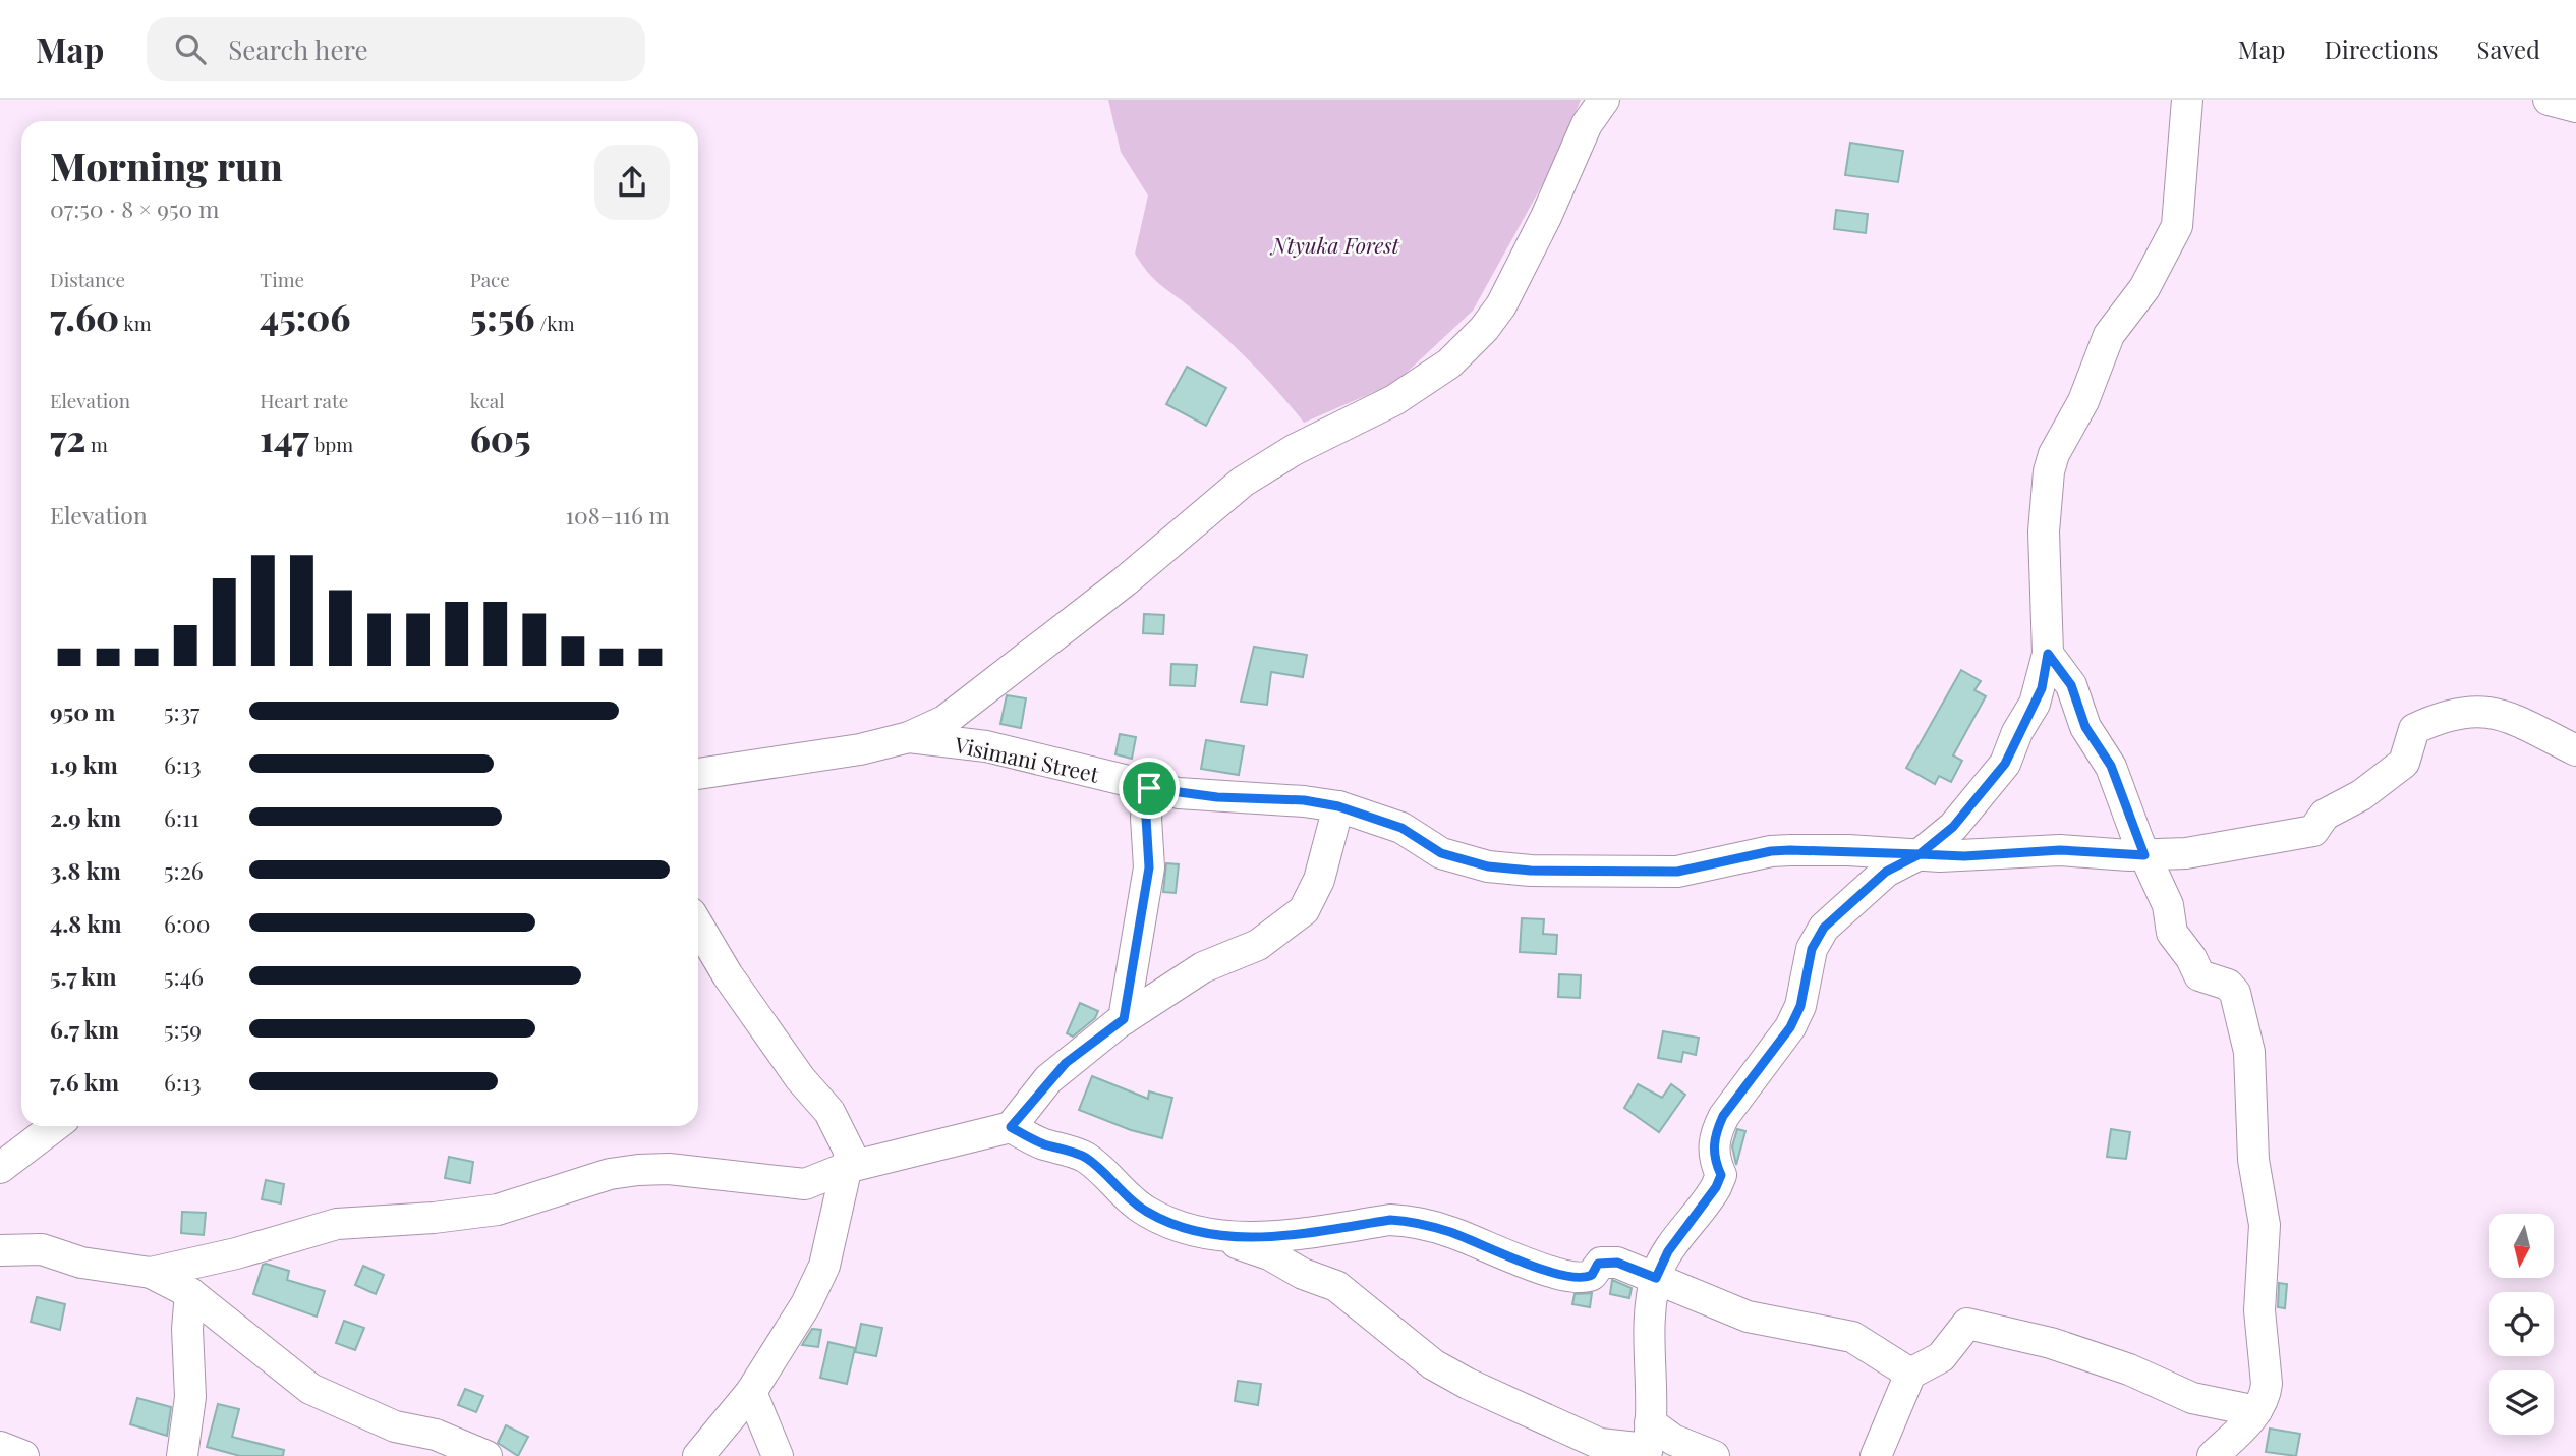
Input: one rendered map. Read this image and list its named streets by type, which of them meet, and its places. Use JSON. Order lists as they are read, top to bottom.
{
  "streets": {
    "street": ["Visimani Street"]
  },
  "parks": ["Ntyuka Forest"],
  "north": "bottom",
  "page": {
    "header": "Map",
    "search": "Search here",
    "nav": ["Map", "Directions", "Saved"],
    "heading": ["Morning run", "07:50 · 8 × 950 m"],
    "stats": [
      ["Distance", "7.60 km"],
      ["Time", "45:06"],
      ["Pace", "5:56 /km"],
      ["Elevation", "72 m"],
      ["Heart rate", "147 bpm"],
      ["kcal", "605"]
    ],
    "chart": ["Elevation", "108–116 m"],
    "list": [
      {
        "name": "950 m",
        "note": "5:37"
      },
      {
        "name": "1.9 km",
        "note": "6:13"
      },
      {
        "name": "2.9 km",
        "note": "6:11"
      },
      {
        "name": "3.8 km",
        "note": "5:26"
      },
      {
        "name": "4.8 km",
        "note": "6:00"
      },
      {
        "name": "5.7 km",
        "note": "5:46"
      },
      {
        "name": "6.7 km",
        "note": "5:59"
      },
      {
        "name": "7.6 km",
        "note": "6:13"
      }
    ]
  }
}
